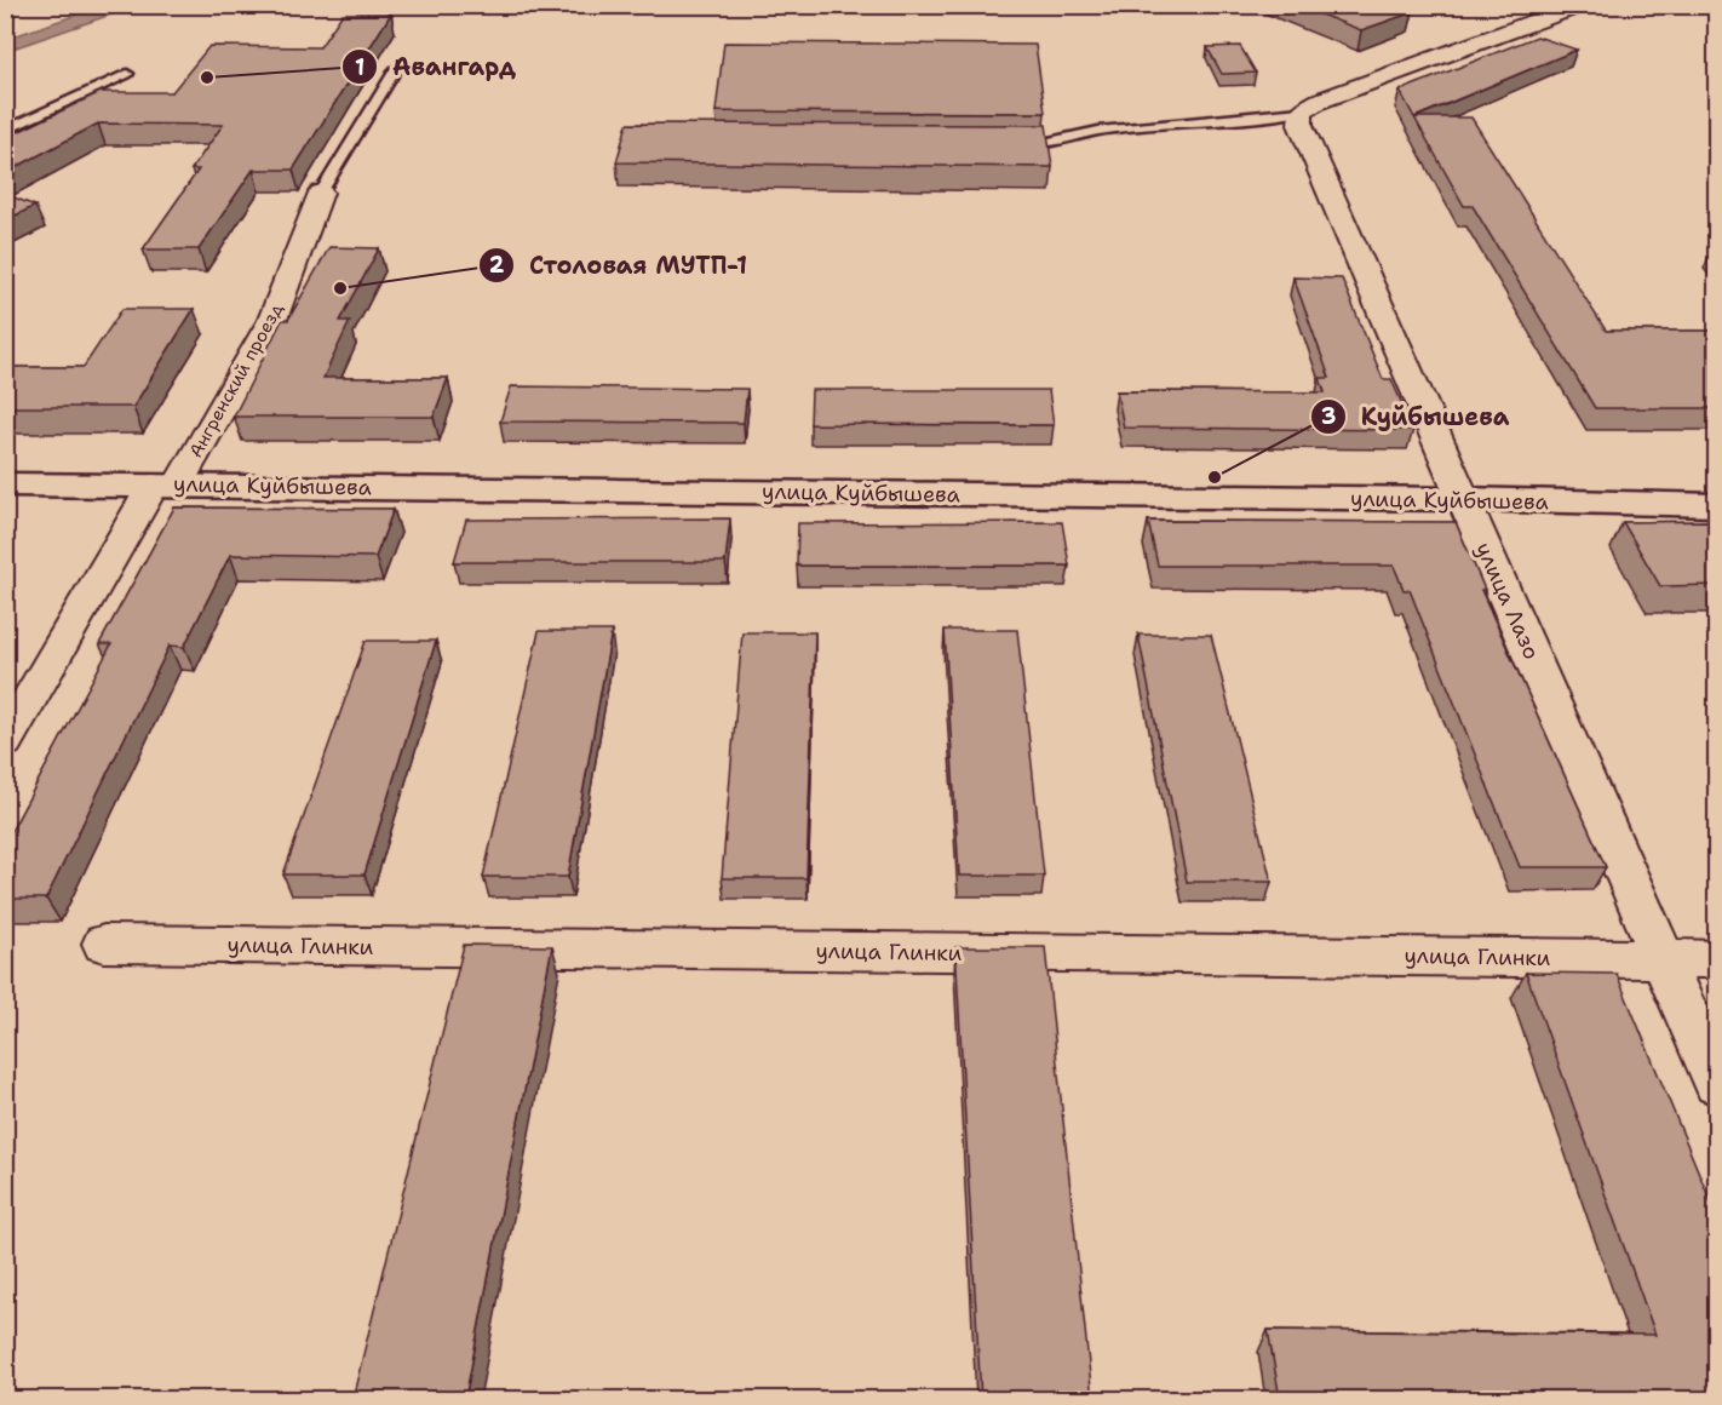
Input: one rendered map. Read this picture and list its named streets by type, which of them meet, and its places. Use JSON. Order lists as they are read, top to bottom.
{
  "streets": {
    "main road": ["улица Куйбышева"],
    "street": ["Ангренский проезд", "улица Лазо", "улица Глинки"]
  },
  "crossings": [
    ["Ангренский проезд", "улица Куйбышева"],
    ["улица Куйбышева", "улица Лазо"],
    ["улица Лазо", "улица Глинки"]
  ],
  "places": ["Авангард", "Столовая МУТП-1", "Куйбышева"]
}
